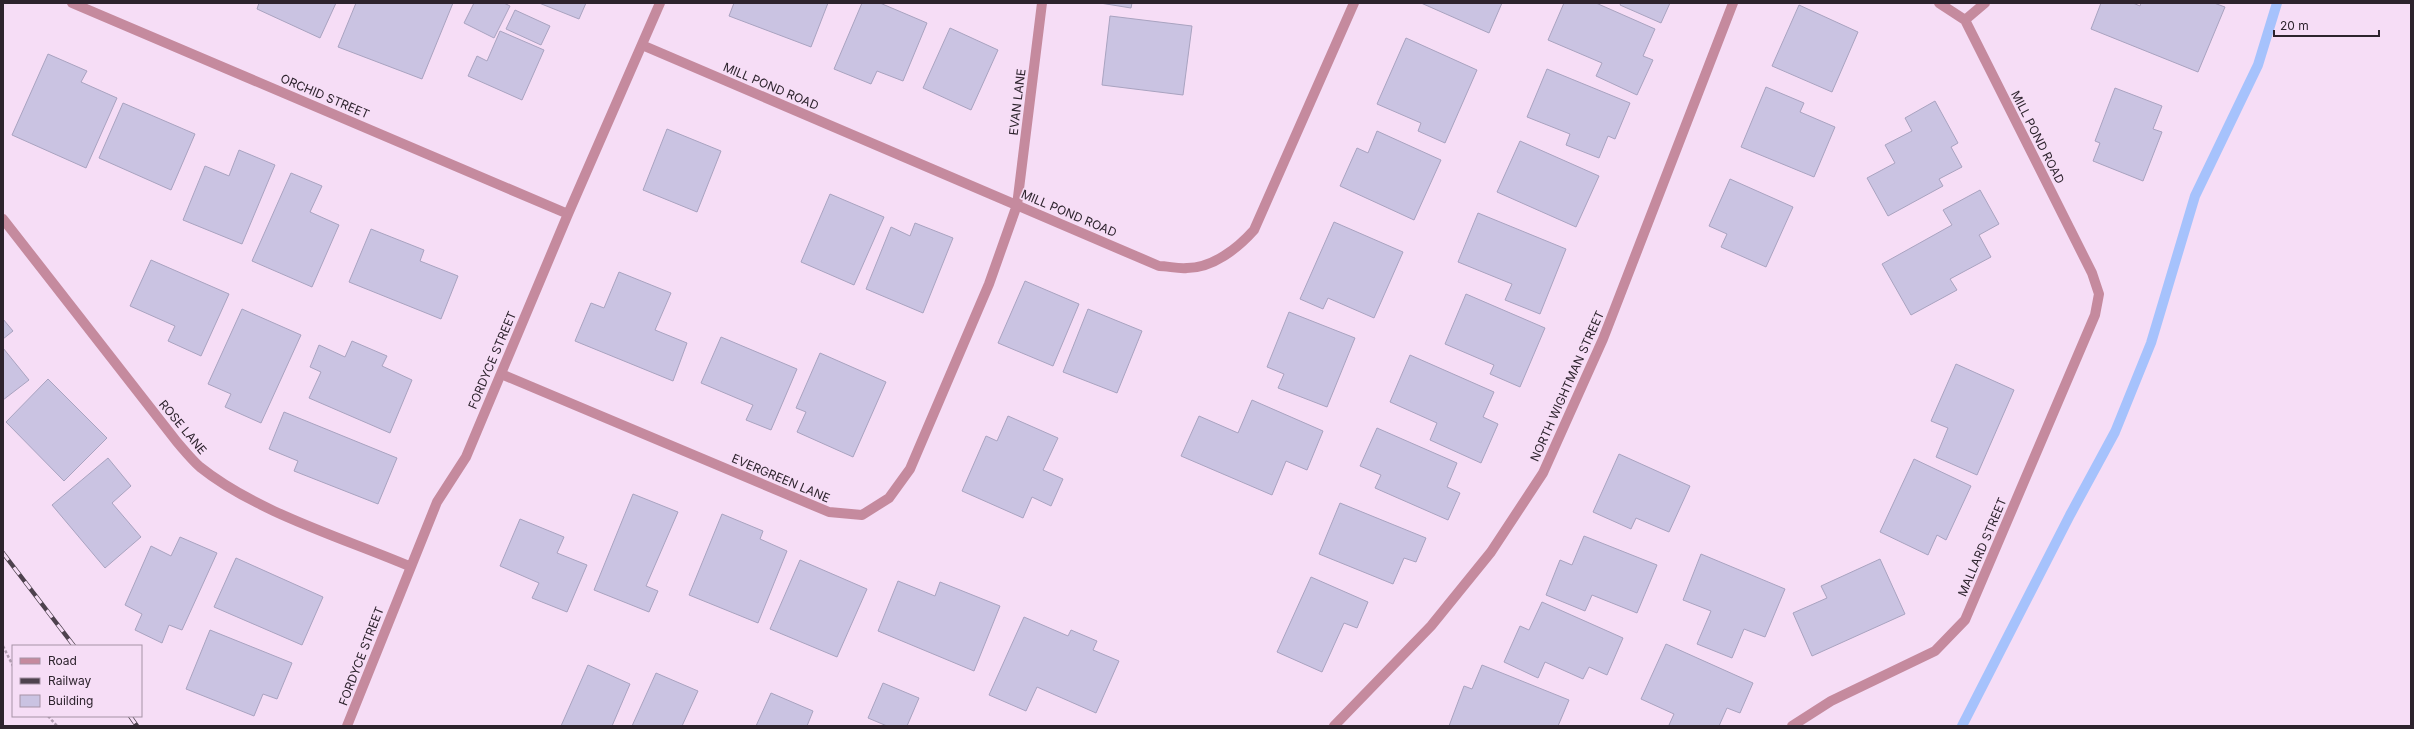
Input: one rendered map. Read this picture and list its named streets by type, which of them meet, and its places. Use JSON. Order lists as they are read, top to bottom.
{
  "streets": {
    "street": [
      "MILL POND ROAD",
      "ORCHID STREET",
      "EVAN LANE",
      "FORDYCE STREET",
      "NORTH WIGHTMAN STREET",
      "ROSE LANE",
      "EVERGREEN LANE",
      "MALLARD STREET"
    ]
  },
  "crossings": [
    ["MILL POND ROAD", "EVAN LANE"],
    ["MILL POND ROAD", "FORDYCE STREET"],
    ["MILL POND ROAD", "EVERGREEN LANE"],
    ["MILL POND ROAD", "MALLARD STREET"],
    ["ORCHID STREET", "FORDYCE STREET"],
    ["EVAN LANE", "EVERGREEN LANE"],
    ["FORDYCE STREET", "ROSE LANE"],
    ["FORDYCE STREET", "EVERGREEN LANE"]
  ],
  "legend": ["Road", "Railway", "Building"],
  "scale_bar": "20 m"
}
